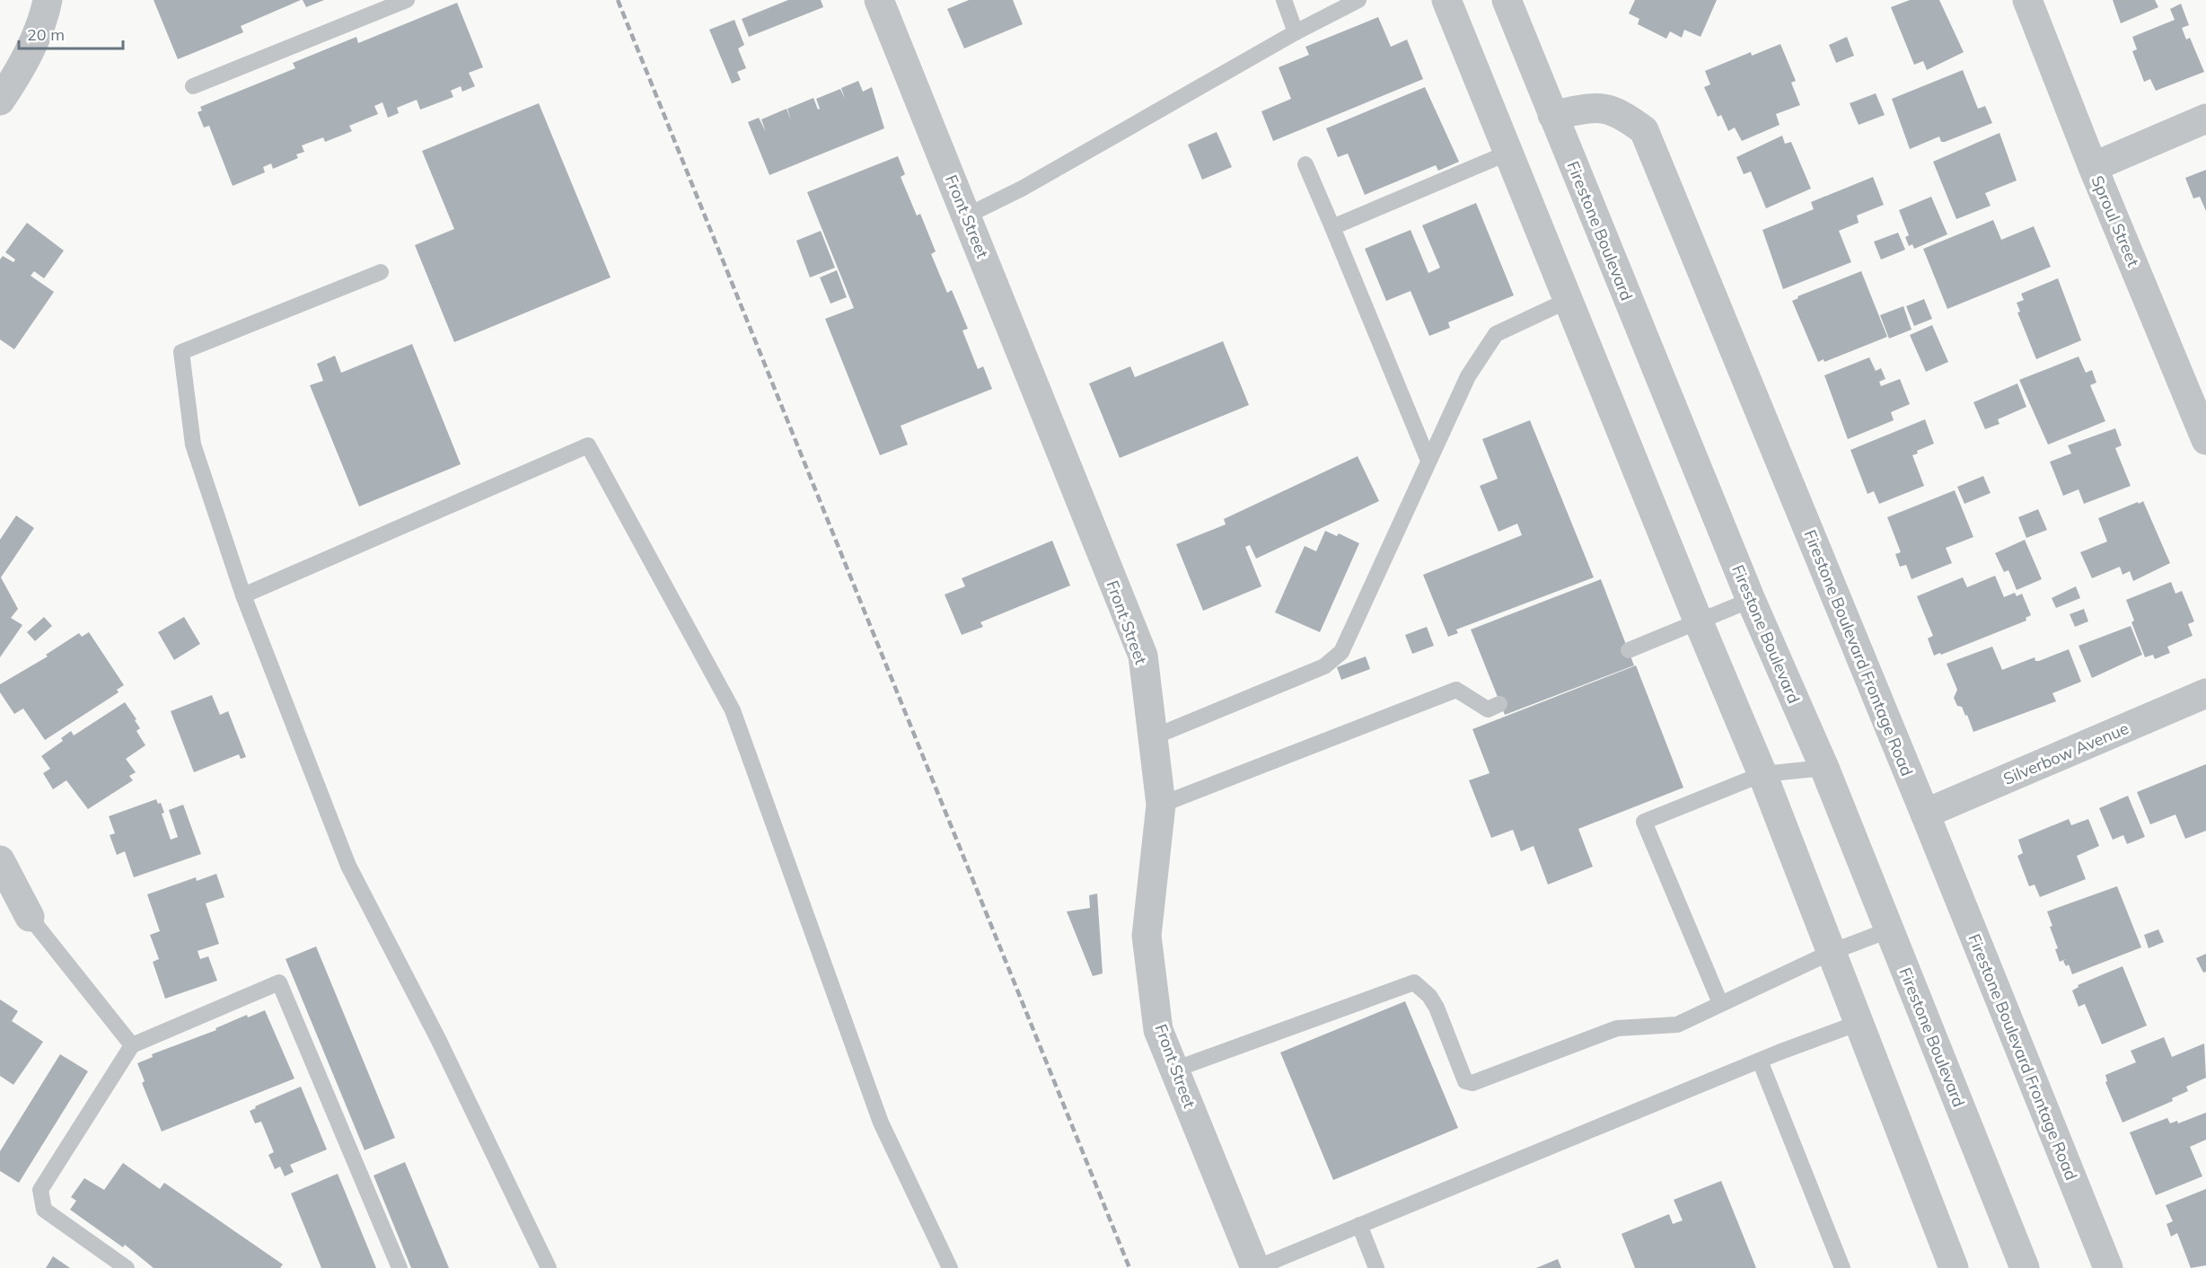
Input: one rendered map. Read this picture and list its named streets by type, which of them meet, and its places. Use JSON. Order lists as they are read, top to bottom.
{
  "streets": {
    "street": [
      "Front Street",
      "Sproul Street",
      "Firestone Boulevard",
      "Firestone Boulevard Frontage Road",
      "Silverbow Avenue"
    ]
  },
  "crossings": [
    ["Firestone Boulevard", "Firestone Boulevard Frontage Road"],
    ["Firestone Boulevard Frontage Road", "Silverbow Avenue"]
  ],
  "scale_bar": "20 m"
}
